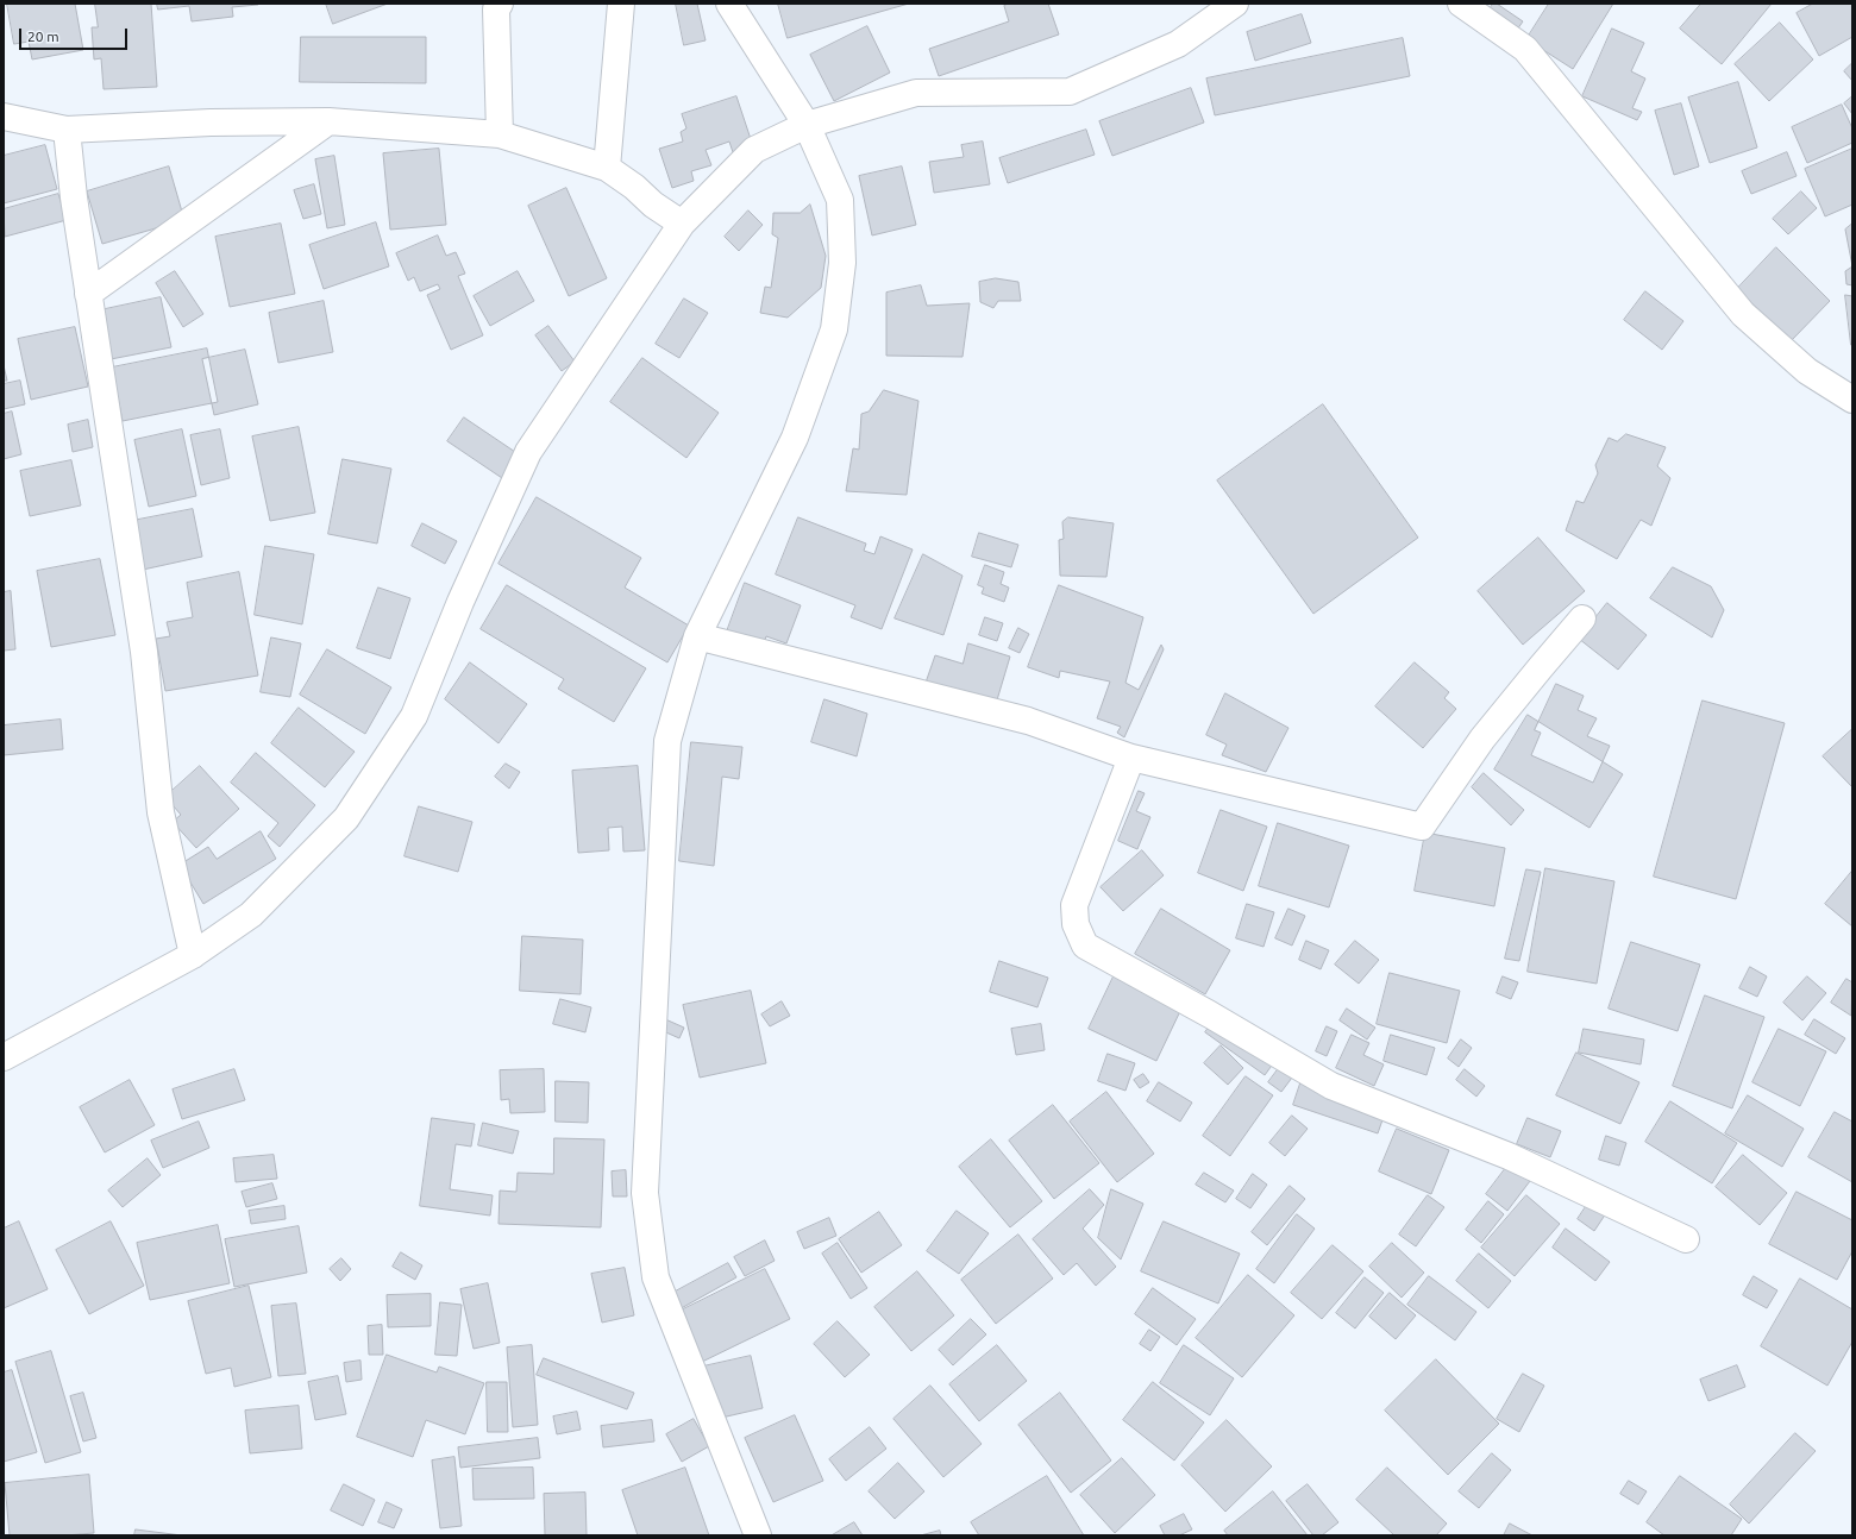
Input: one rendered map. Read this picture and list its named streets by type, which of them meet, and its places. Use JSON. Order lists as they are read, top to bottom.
{
  "scale_bar": "20 m"
}
